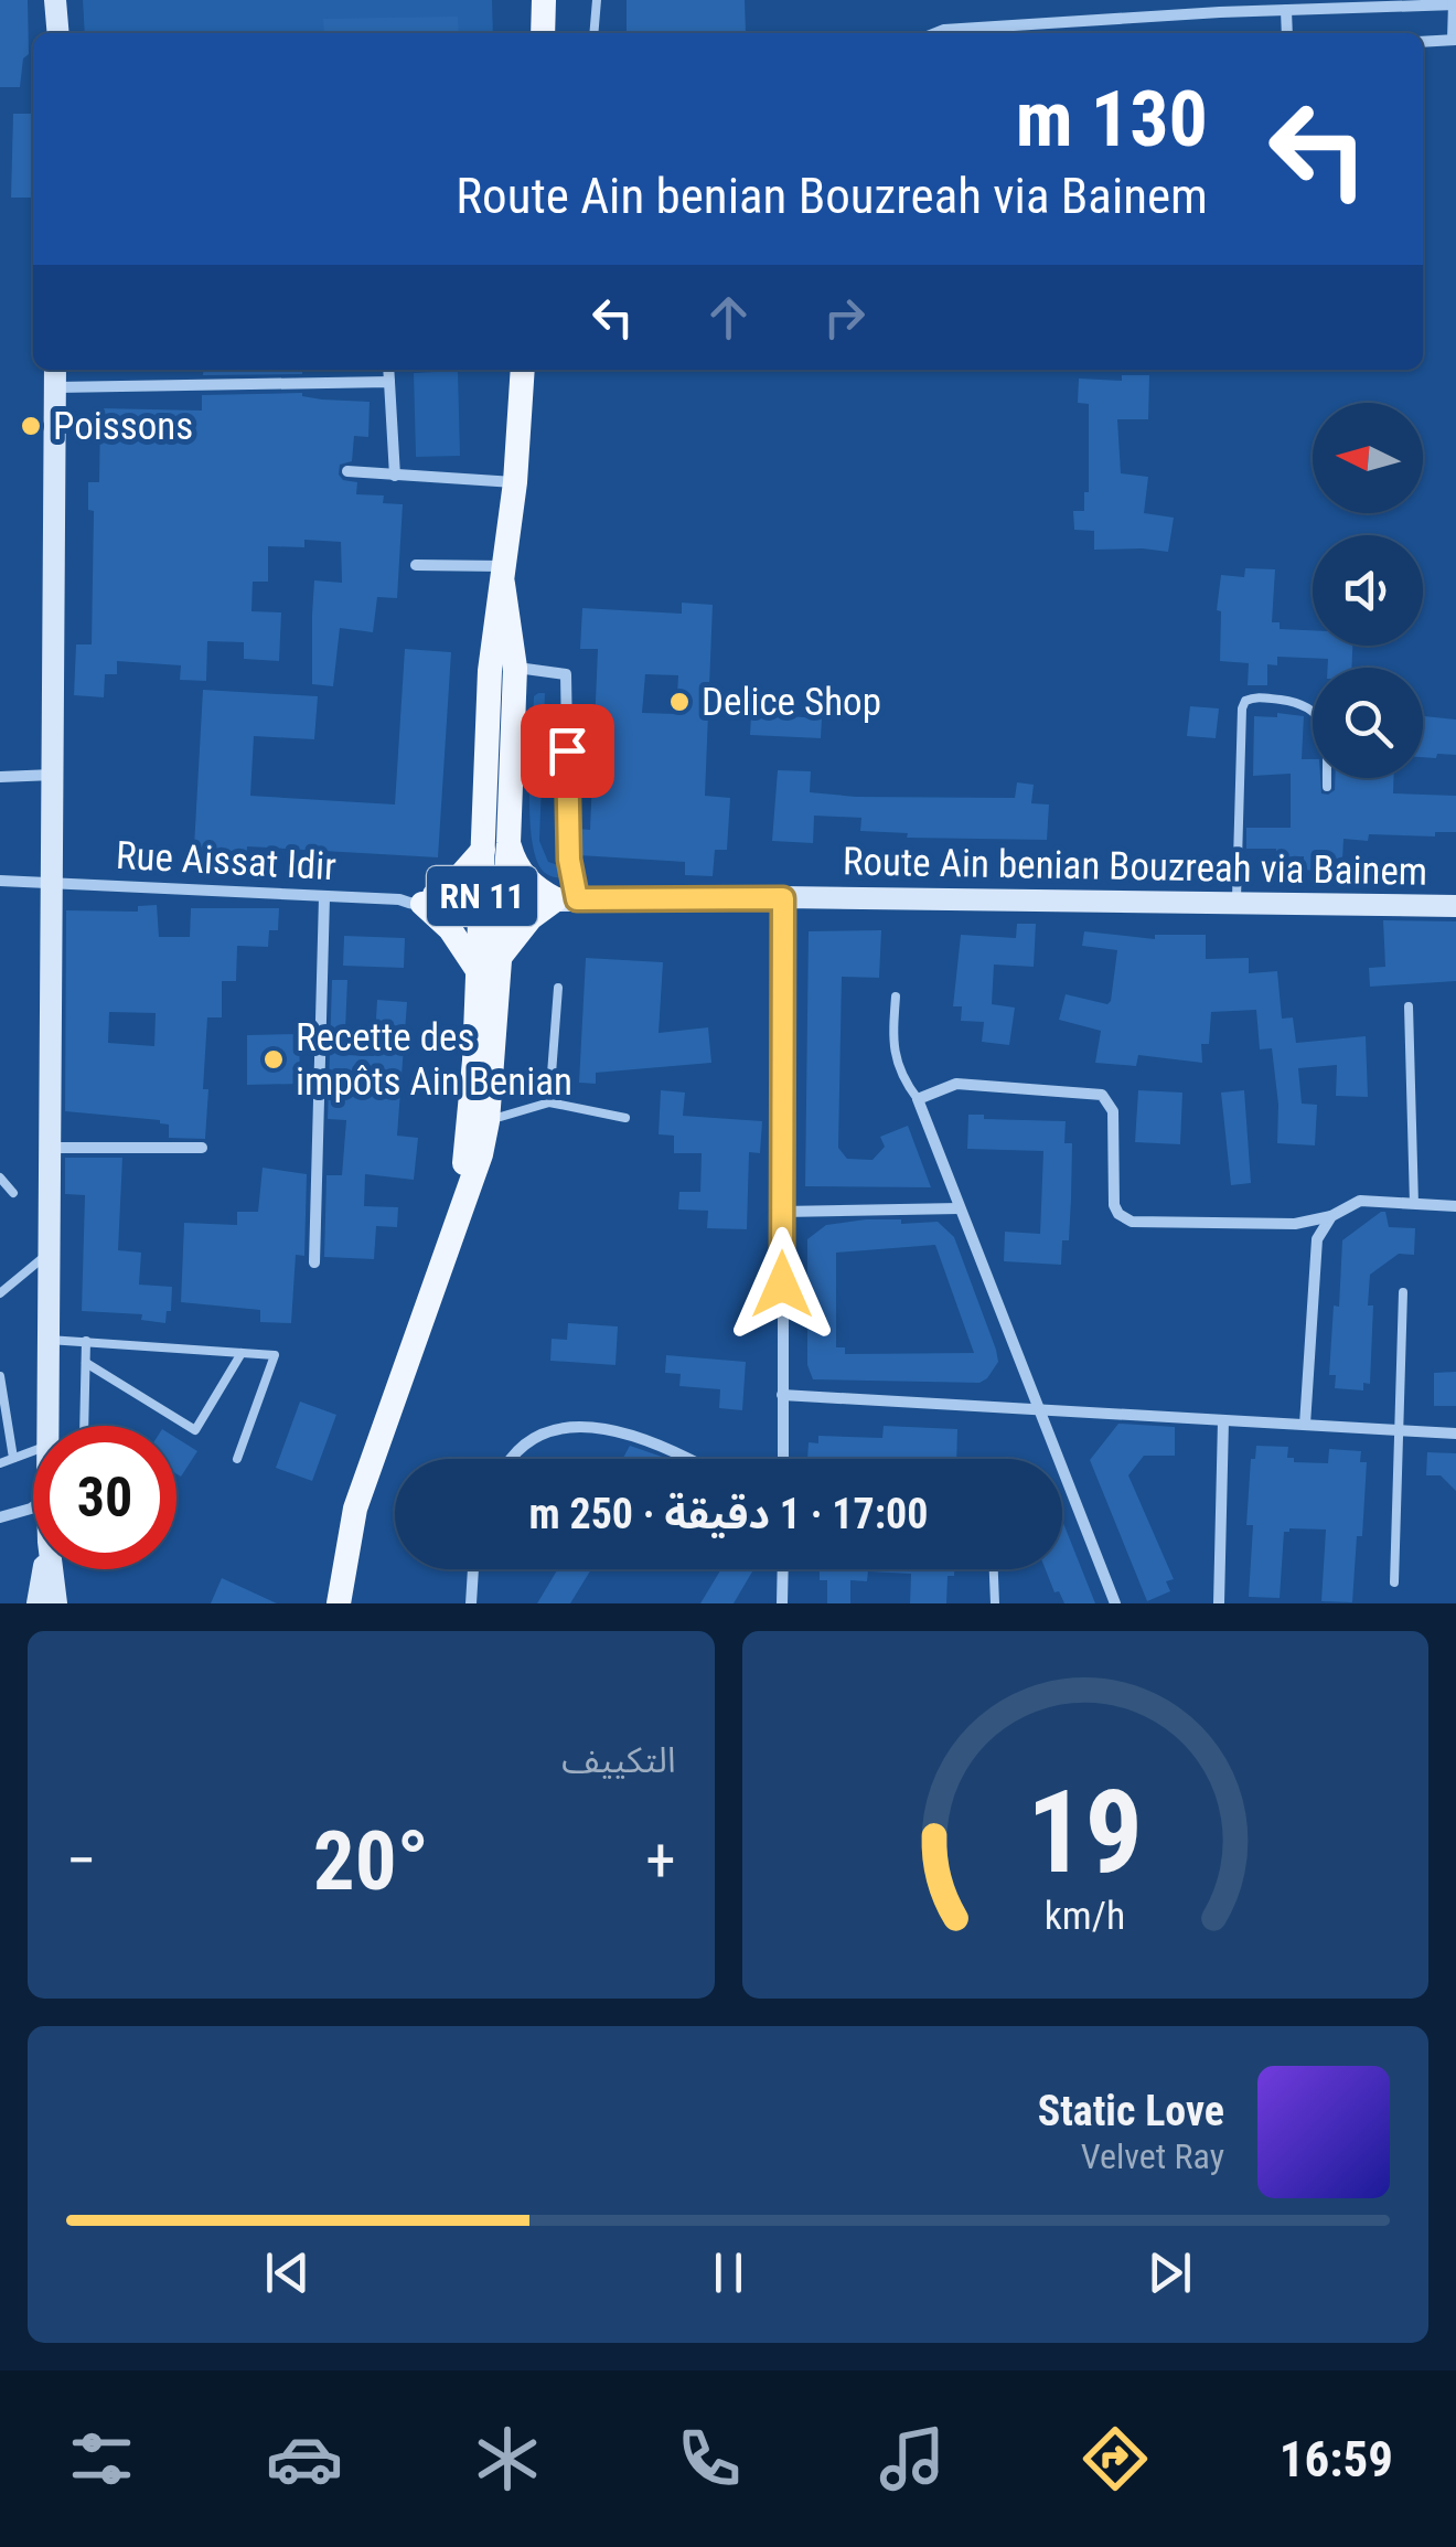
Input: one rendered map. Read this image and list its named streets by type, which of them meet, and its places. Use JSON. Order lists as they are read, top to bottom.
{
  "streets": {
    "main road": ["RN 11"],
    "street": ["Rue Aissat Idir", "Route Ain benian Bouzreah via Bainem"]
  },
  "crossings": [
    ["Rue Aissat Idir", "Route Ain benian Bouzreah via Bainem"],
    ["Rue Aissat Idir", "RN 11"],
    ["Route Ain benian Bouzreah via Bainem", "RN 11"]
  ],
  "places": ["Poissons", "Delice Shop", "Recette des impôts Ain Benian"],
  "north": "left",
  "page": {
    "turn": ["130 m", "Route Ain benian Bouzreah via Bainem"],
    "limit": "30",
    "trip": "17:00 · 1 دقيقة · 250 m",
    "tile": "التكييف",
    "heat": ["−", "20°", "+"],
    "song": ["Static Love", "Velvet Ray"],
    "tabs": "16:59",
    "gauge": ["19", "km/h"]
  }
}
